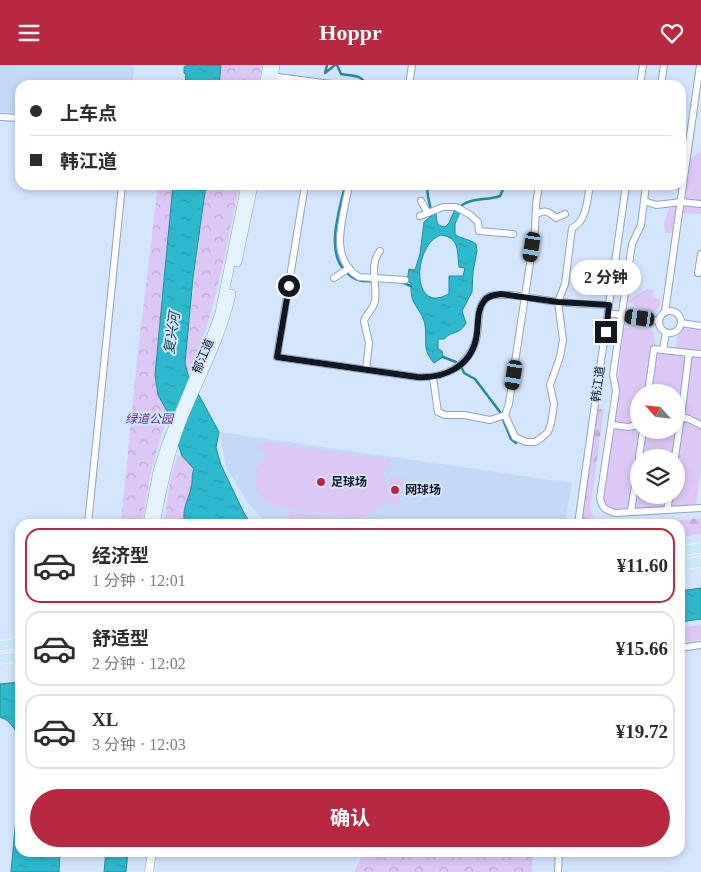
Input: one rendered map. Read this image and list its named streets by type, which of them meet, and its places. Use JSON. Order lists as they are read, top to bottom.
{
  "streets": {
    "main road": ["郁江道"],
    "street": ["韩江道"]
  },
  "water": ["复兴河"],
  "parks": ["绿道公园"],
  "places": ["足球场", "网球场"],
  "north": "top left",
  "page": {
    "header": "Hoppr",
    "banner": ["上车点", "韩江道"],
    "bubble": "2 分钟",
    "list": [
      {
        "name": "经济型",
        "note": "1 分钟 · 12:01",
        "value": "¥11.60"
      },
      {
        "name": "舒适型",
        "note": "2 分钟 · 12:02",
        "value": "¥15.66"
      },
      {
        "name": "XL",
        "note": "3 分钟 · 12:03",
        "value": "¥19.72"
      }
    ],
    "buttons": "确认"
  }
}
